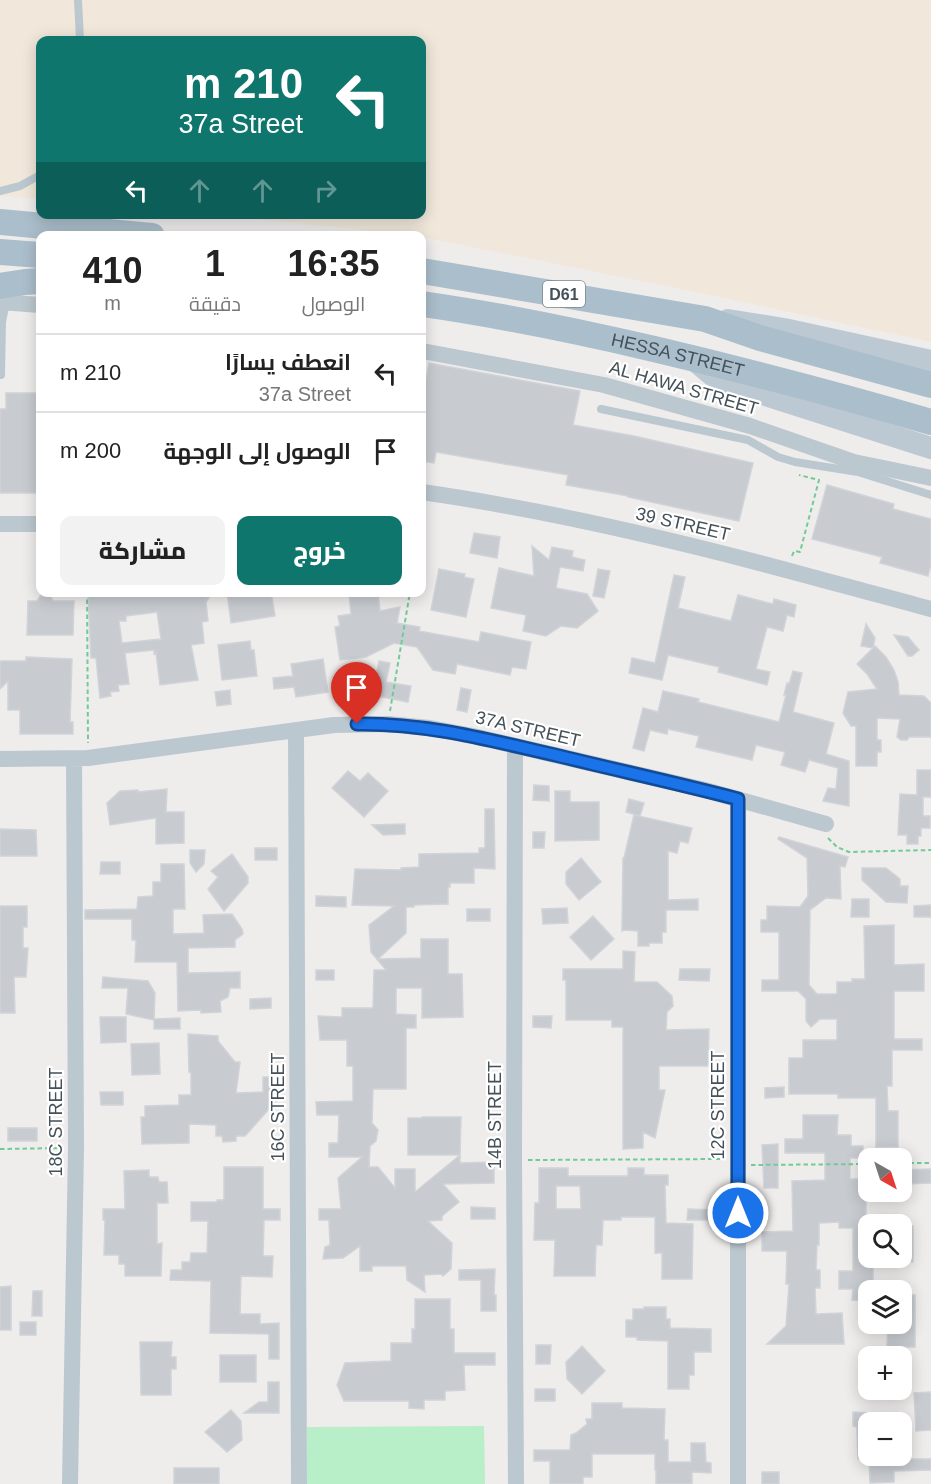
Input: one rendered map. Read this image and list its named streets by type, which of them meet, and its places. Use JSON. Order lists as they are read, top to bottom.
{
  "streets": {
    "main road": ["D61", "HESSA STREET"],
    "street": [
      "AL HAWA STREET",
      "39 STREET",
      "37A STREET",
      "12C STREET",
      "16C STREET",
      "14B STREET",
      "18C STREET"
    ]
  },
  "crossings": [
    ["37A STREET", "12C STREET"],
    ["37A STREET", "16C STREET"],
    ["37A STREET", "14B STREET"],
    ["37A STREET", "18C STREET"]
  ],
  "north": "bottom right",
  "page": {
    "turn": ["210 m", "37a Street"],
    "eta": [
      "16:35",
      "الوصول",
      "1",
      "دقيقة",
      "410",
      "m"
    ],
    "list": [
      {
        "name": "انعطف يسارًا",
        "note": "37a Street",
        "value": "210 m"
      },
      {
        "name": "الوصول إلى الوجهة",
        "value": "200 m"
      }
    ],
    "buttons": ["خروج", "مشاركة"],
    "map_buttons": ["+", "−"]
  }
}
